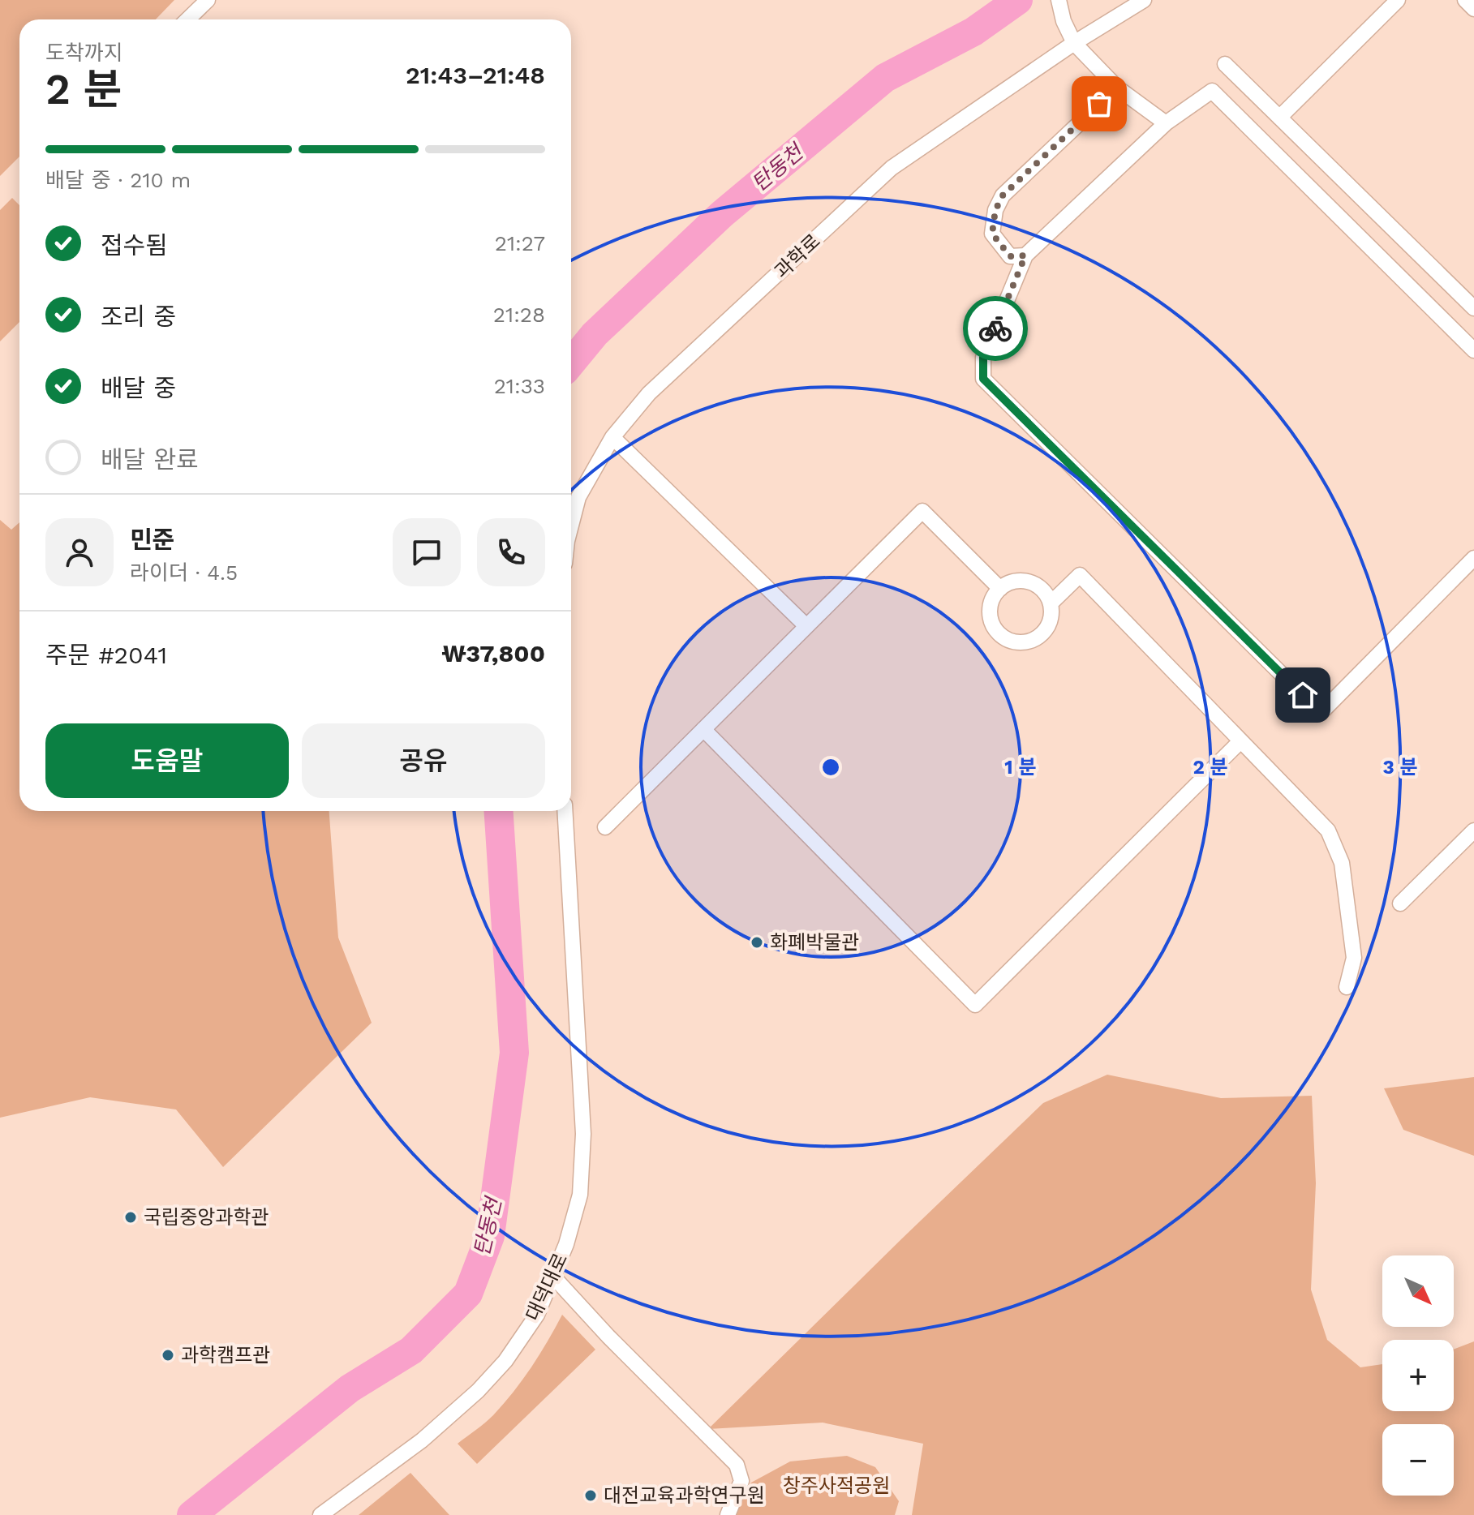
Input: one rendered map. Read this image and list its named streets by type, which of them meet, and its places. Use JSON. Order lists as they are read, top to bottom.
{
  "streets": {
    "lane": ["과학로", "대덕대로"]
  },
  "water": ["탄동천"],
  "parks": ["창주사적공원"],
  "places": [
    "화폐박물관",
    "국립중앙과학관",
    "과학캠프관",
    "대전교육과학연구원"
  ],
  "north": "bottom right",
  "page": {
    "heading": ["2 분", "도착까지", "21:43–21:48"],
    "panel": [
      "민준",
      "라이더 · 4.5",
      "주문 #2041",
      "₩37,800"
    ],
    "bar": "배달 중 · 210 m",
    "list": [
      ["접수됨", "21:27"],
      ["조리 중", "21:28"],
      ["배달 중", "21:33"],
      "배달 완료"
    ],
    "buttons": ["도움말", "공유"],
    "map_buttons": ["+", "−"]
  },
  "rings": ["1 분", "2 분", "3 분"]
}
